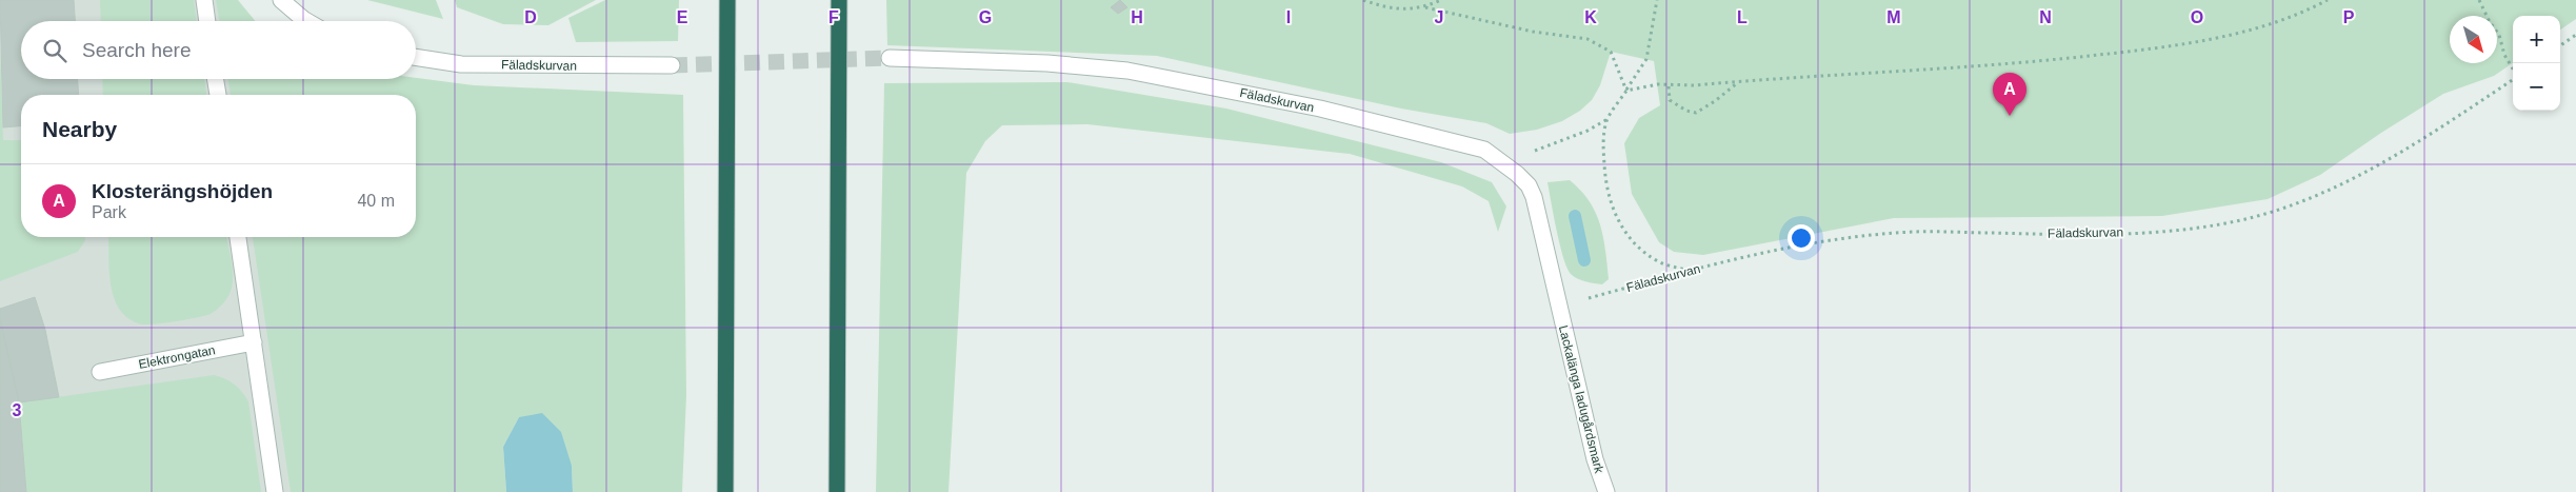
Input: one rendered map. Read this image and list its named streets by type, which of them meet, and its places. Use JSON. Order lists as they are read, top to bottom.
{
  "streets": {
    "street": ["Fäladskurvan", "Elektrongatan", "Lackalänga ladugårdsmark"]
  },
  "crossings": [
    ["Fäladskurvan", "Lackalänga ladugårdsmark"]
  ],
  "north": "bottom right",
  "page": {
    "map_buttons": ["+", "−"],
    "search": "Search here",
    "pins": "A",
    "heading": "Nearby",
    "list": [
      {
        "mark": "A",
        "name": "Klosterängshöjden",
        "note": "Park",
        "value": "40 m"
      }
    ]
  },
  "grid": {
    "columns": [
      "D",
      "E",
      "F",
      "G",
      "H",
      "I",
      "J",
      "K",
      "L",
      "M",
      "N",
      "O",
      "P"
    ],
    "rows": ["3"]
  }
}
